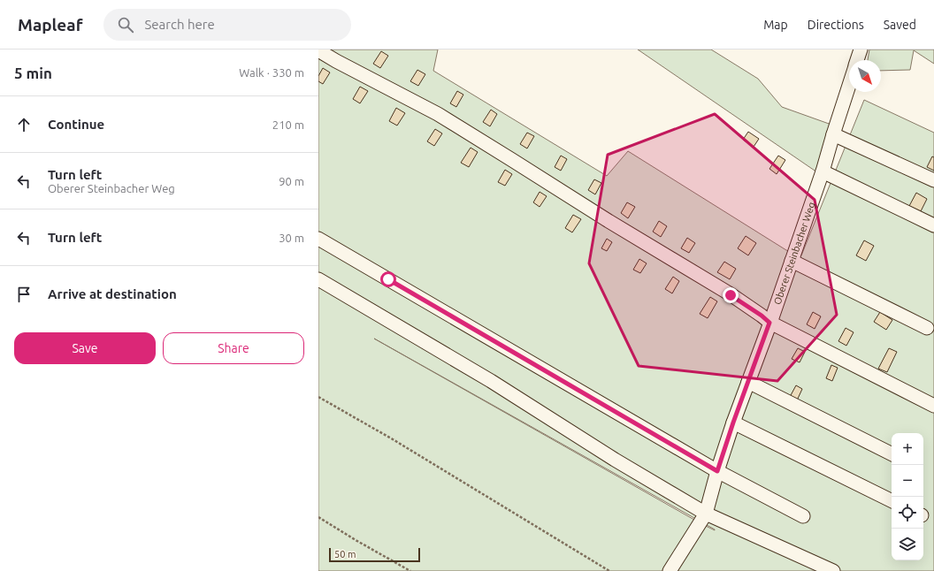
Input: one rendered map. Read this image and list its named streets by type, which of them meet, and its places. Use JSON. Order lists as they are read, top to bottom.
{
  "streets": {
    "street": ["Oberer Steinbacher Weg"]
  },
  "scale_bar": "50 m",
  "north": "bottom right",
  "page": {
    "header": "Mapleaf",
    "search": "Search here",
    "nav": ["Map", "Directions", "Saved"],
    "heading": ["5 min", "Walk · 330 m"],
    "list": [
      ["Continue", "210 m"],
      ["Turn left", "Oberer Steinbacher Weg", "90 m"],
      ["Turn left", "30 m"],
      "Arrive at destination"
    ],
    "buttons": ["Save", "Share"],
    "map_buttons": ["+", "−"],
    "scale": "50 m"
  }
}
